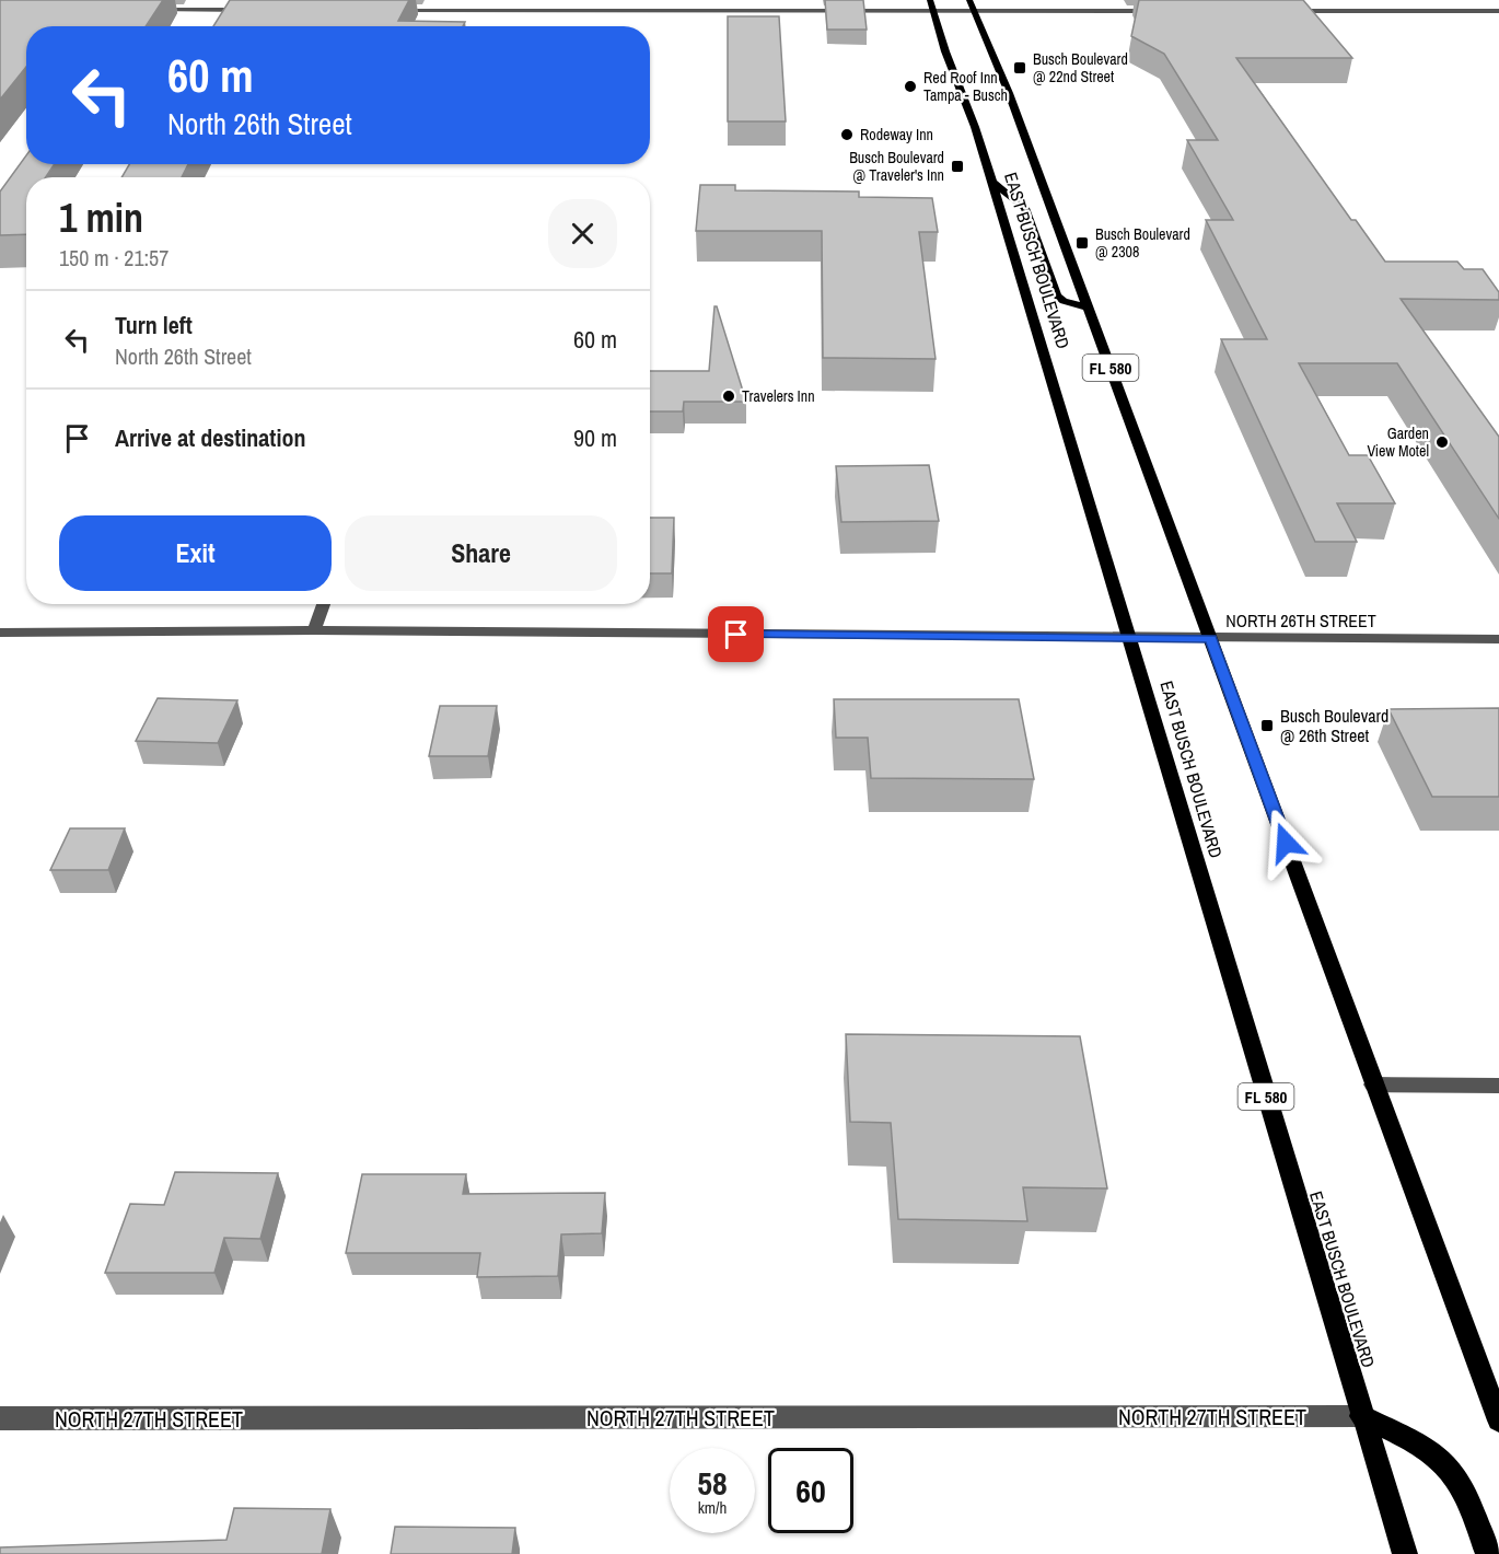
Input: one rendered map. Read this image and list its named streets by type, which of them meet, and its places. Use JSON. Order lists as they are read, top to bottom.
{
  "streets": {
    "main road": ["EAST BUSCH BOULEVARD", "FL 580"],
    "street": ["NORTH 26TH STREET", "NORTH 27TH STREET"]
  },
  "crossings": [
    ["EAST BUSCH BOULEVARD", "NORTH 26TH STREET"],
    ["EAST BUSCH BOULEVARD", "NORTH 27TH STREET"]
  ],
  "places": {
    "transit": [
      "Busch Boulevard @ 22nd Street",
      "Busch Boulevard @ Traveler's Inn",
      "Busch Boulevard @ 2308",
      "Busch Boulevard @ 26th Street"
    ],
    "other": [
      "Red Roof Inn Tampa - Busch",
      "Rodeway Inn",
      "Travelers Inn",
      "Garden View Motel"
    ]
  },
  "page": {
    "turn": ["60 m", "North 26th Street"],
    "heading": ["1 min", "150 m · 21:57"],
    "list": [
      {
        "name": "Turn left",
        "note": "North 26th Street",
        "value": "60 m"
      },
      {
        "name": "Arrive at destination",
        "value": "90 m"
      }
    ],
    "buttons": ["Exit", "Share"],
    "speed": "58 km/h",
    "limit": "60"
  }
}
